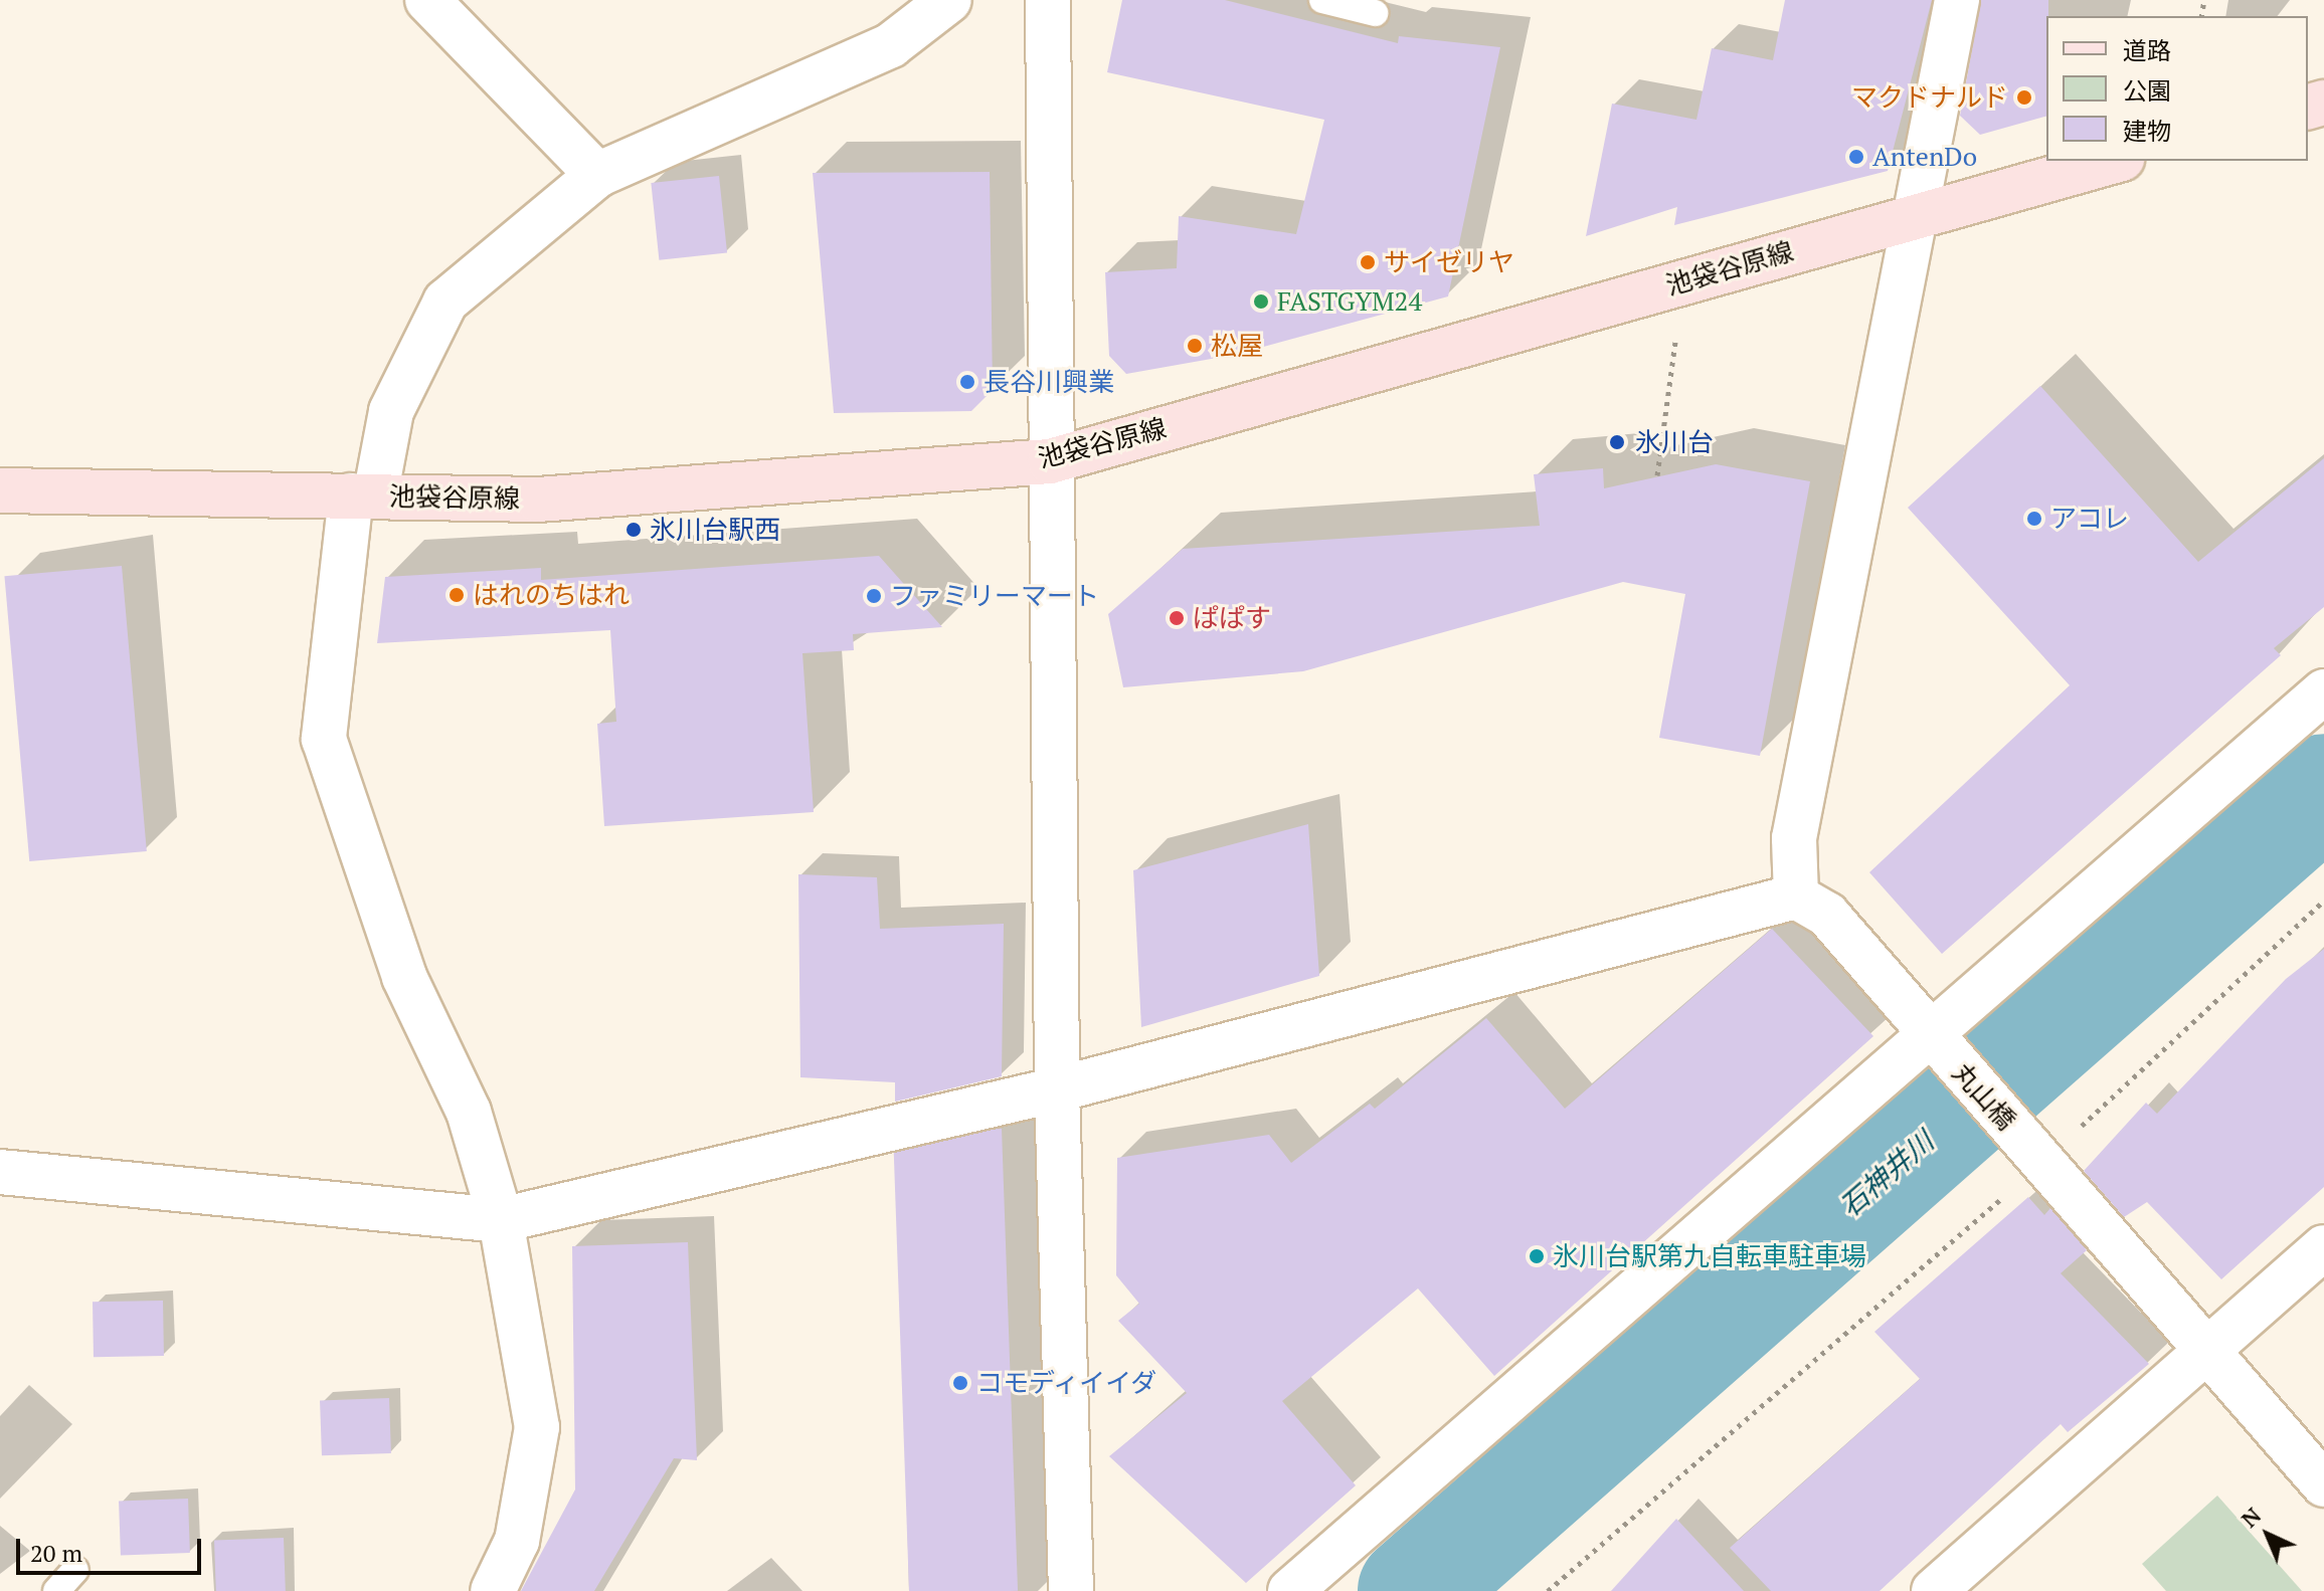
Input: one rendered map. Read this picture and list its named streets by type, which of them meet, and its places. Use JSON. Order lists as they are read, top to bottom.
{
  "streets": {
    "main road": ["池袋谷原線"],
    "street": ["丸山橋"]
  },
  "water": ["石神井川"],
  "places": [
    "マクドナルド",
    "AntenDo",
    "サイゼリヤ",
    "FASTGYM24",
    "松屋",
    "長谷川興業",
    "氷川台",
    "アコレ",
    "氷川台駅西",
    "はれのちはれ",
    "ファミリーマート",
    "ぱぱす",
    "氷川台駅第九自転車駐車場",
    "コモディイイダ"
  ],
  "legend": ["道路", "公園", "建物"],
  "scale_bar": "20 m",
  "north": "top left"
}
